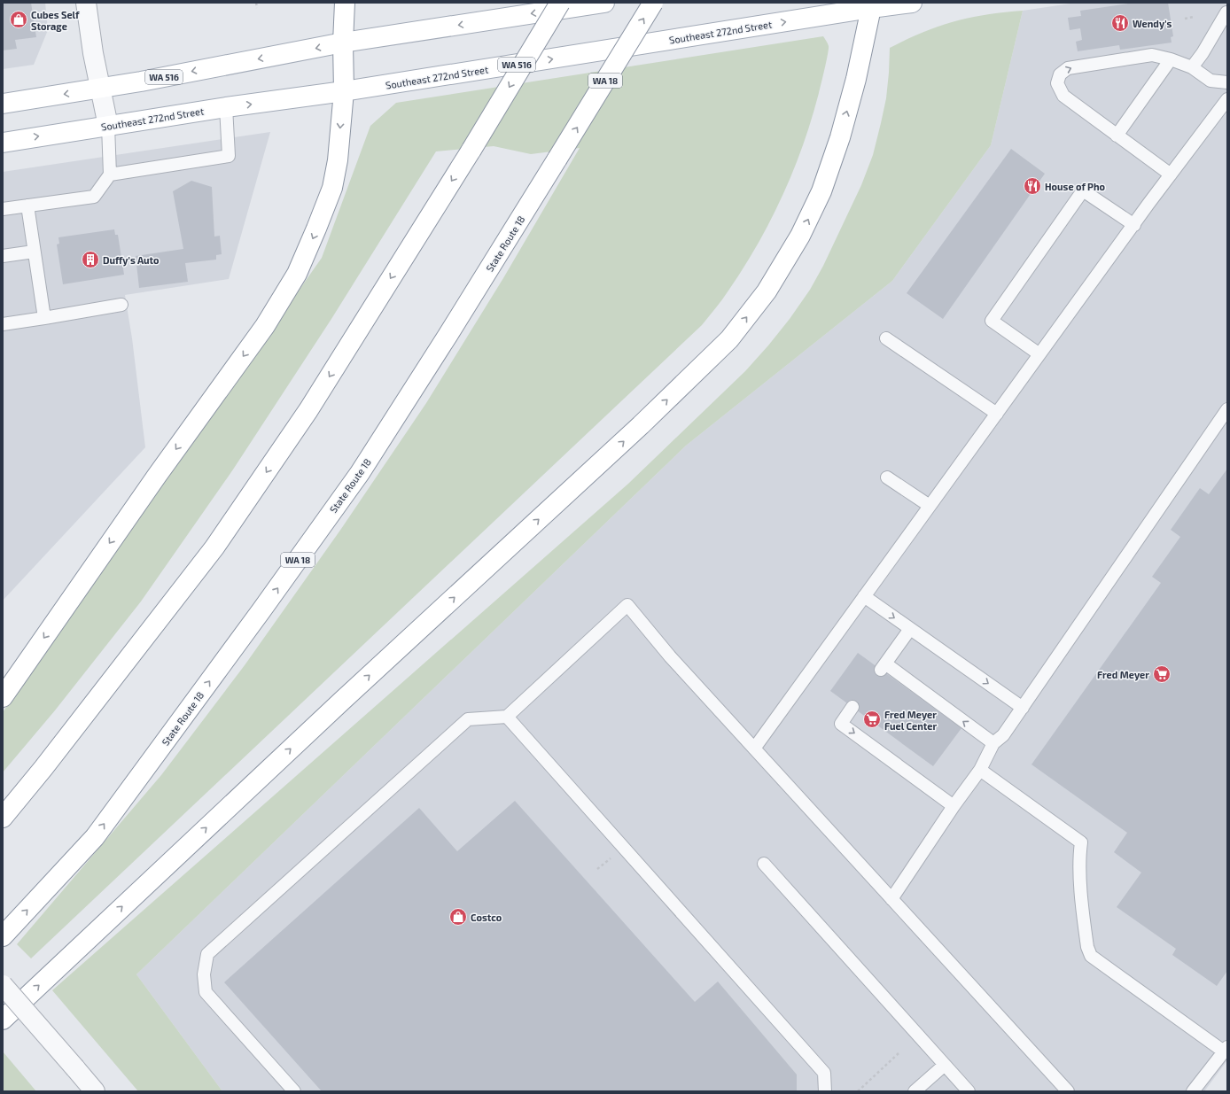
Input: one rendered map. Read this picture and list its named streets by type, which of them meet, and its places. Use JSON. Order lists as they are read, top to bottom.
{
  "streets": {
    "main road": [
      "Southeast 272nd Street",
      "WA 516",
      "WA 18",
      "State Route 18"
    ]
  },
  "places": {
    "shop": ["Cubes Self Storage", "Costco"],
    "restaurant": ["Wendy's", "House of Pho"],
    "building": ["Duffy's Auto"],
    "supermarket": ["Fred Meyer", "Fred Meyer Fuel Center"]
  }
}
